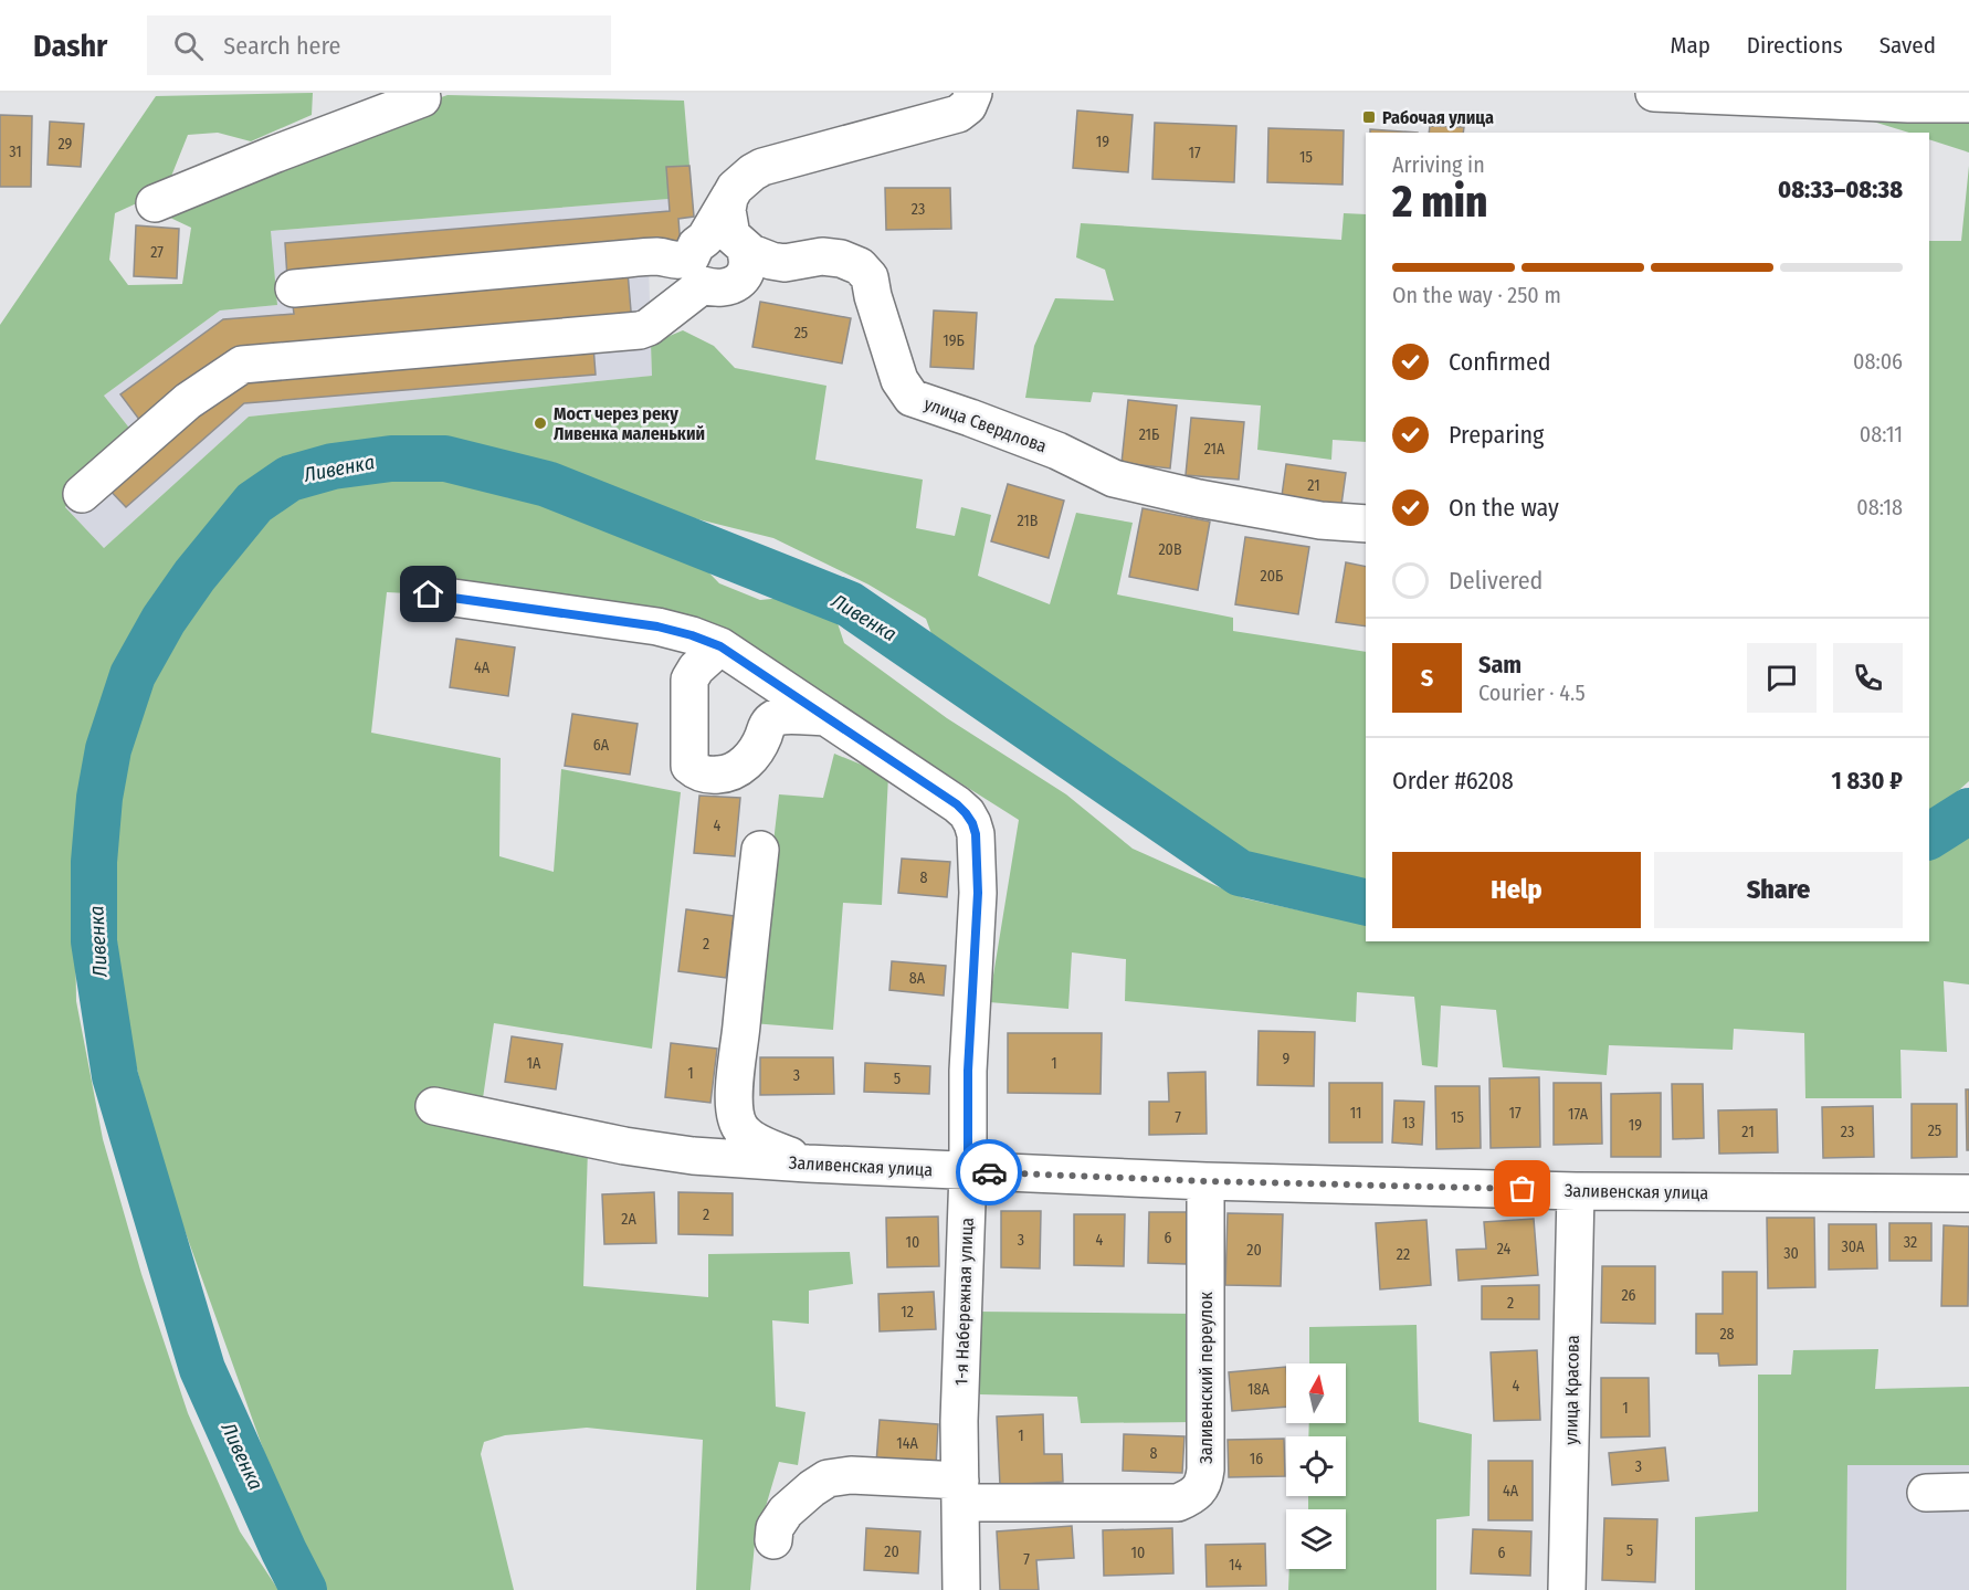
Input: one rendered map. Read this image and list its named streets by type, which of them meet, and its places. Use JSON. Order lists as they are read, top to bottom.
{
  "streets": {
    "street": [
      "улица Свердлова",
      "Заливенская улица",
      "1-я Набережная улица",
      "Заливенский переулок",
      "улица Красова"
    ]
  },
  "crossings": [
    ["Заливенская улица", "1-я Набережная улица"],
    ["Заливенская улица", "Заливенский переулок"],
    ["Заливенская улица", "улица Красова"],
    ["1-я Набережная улица", "Заливенский переулок"]
  ],
  "water": ["Ливенка"],
  "places": {
    "transit": ["Рабочая улица"],
    "other": ["Мост через реку Ливенка маленький"]
  },
  "house_numbers": [
    "19",
    "29",
    "31",
    "17",
    "15",
    "23",
    "27",
    "25",
    "19Б",
    "21Б",
    "21А",
    "21",
    "21В",
    "20В",
    "20Б",
    "4А",
    "6А",
    "4",
    "8",
    "2",
    "8А",
    "9",
    "1А",
    "1",
    "1",
    "3",
    "5",
    "11",
    "17",
    "17А",
    "7",
    "15",
    "13",
    "19",
    "25",
    "21",
    "23",
    "2",
    "2А",
    "6",
    "3",
    "4",
    "10",
    "32",
    "30А",
    "24",
    "20",
    "30",
    "22",
    "26",
    "2",
    "12",
    "28",
    "4",
    "18А",
    "1",
    "1",
    "14А",
    "8",
    "16",
    "3",
    "4А",
    "5",
    "20",
    "10",
    "6",
    "7",
    "14"
  ],
  "north": "top",
  "page": {
    "header": "Dashr",
    "search": "Search here",
    "nav": ["Map", "Directions", "Saved"],
    "heading": ["2 min", "Arriving in", "08:33–08:38"],
    "panel": [
      "Sam",
      "Courier · 4.5",
      "Order #6208",
      "1 830 ₽"
    ],
    "bar": "On the way · 250 m",
    "list": [
      ["Confirmed", "08:06"],
      ["Preparing", "08:11"],
      ["On the way", "08:18"],
      "Delivered"
    ],
    "round": "S",
    "buttons": ["Help", "Share"]
  }
}
